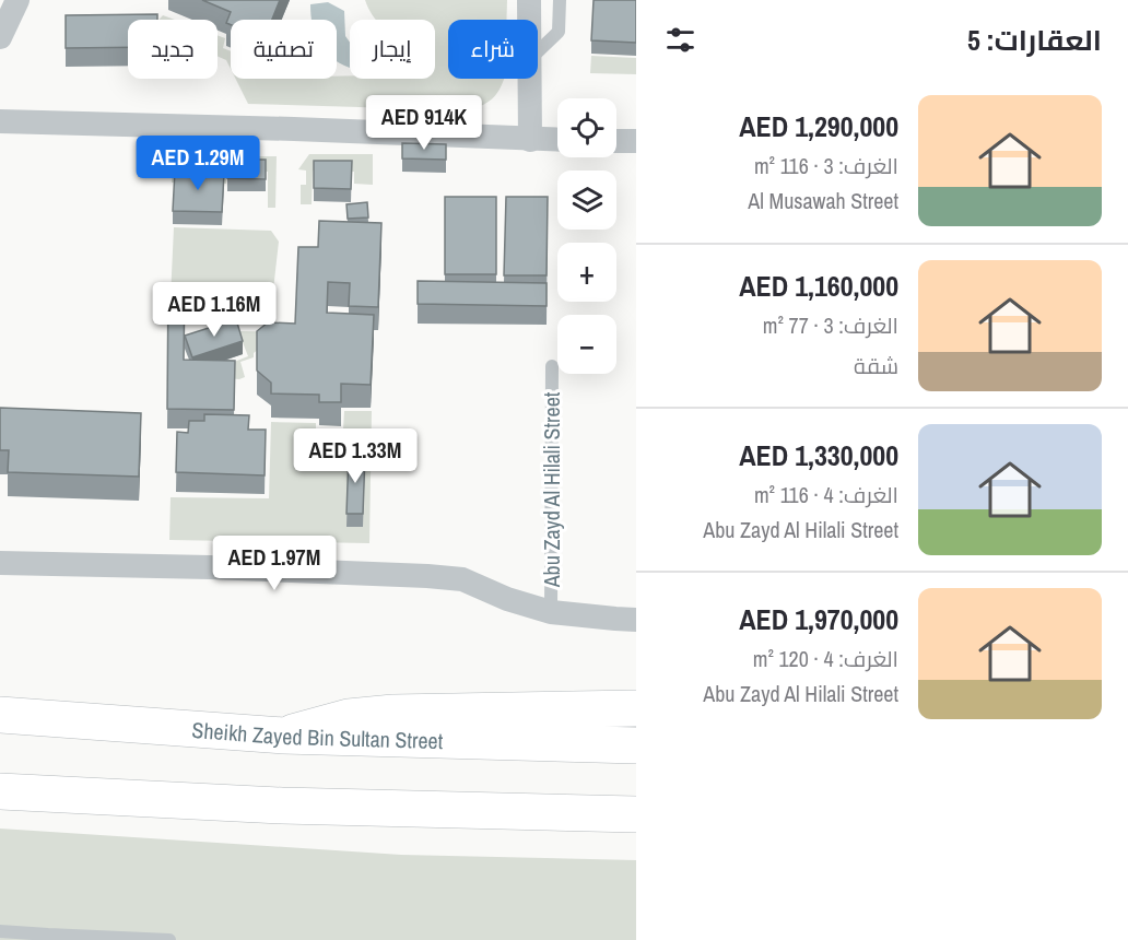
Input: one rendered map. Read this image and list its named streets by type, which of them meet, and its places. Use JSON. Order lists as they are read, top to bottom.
{
  "streets": {
    "main road": ["Sheikh Zayed Bin Sultan Street"],
    "street": ["Abu Zayd Al Hilali Street"]
  },
  "page": {
    "heading": "العقارات: 5",
    "chip": [
      "شراء",
      "إيجار",
      "تصفية",
      "جديد"
    ],
    "list": [
      {
        "name": "AED 1,290,000",
        "note": "الغرف: 3 · 116 m² · Al Musawah Street"
      },
      {
        "name": "AED 1,160,000",
        "note": "الغرف: 3 · 77 m² · شقة"
      },
      {
        "name": "AED 1,330,000",
        "note": "الغرف: 4 · 116 m² · Abu Zayd Al Hilali Street"
      },
      {
        "name": "AED 1,970,000",
        "note": "الغرف: 4 · 120 m² · Abu Zayd Al Hilali Street"
      }
    ],
    "price": [
      "AED 914K",
      "AED 1.29M",
      "AED 1.16M",
      "AED 1.33M",
      "AED 1.97M"
    ],
    "map_buttons": ["+", "−"]
  }
}
